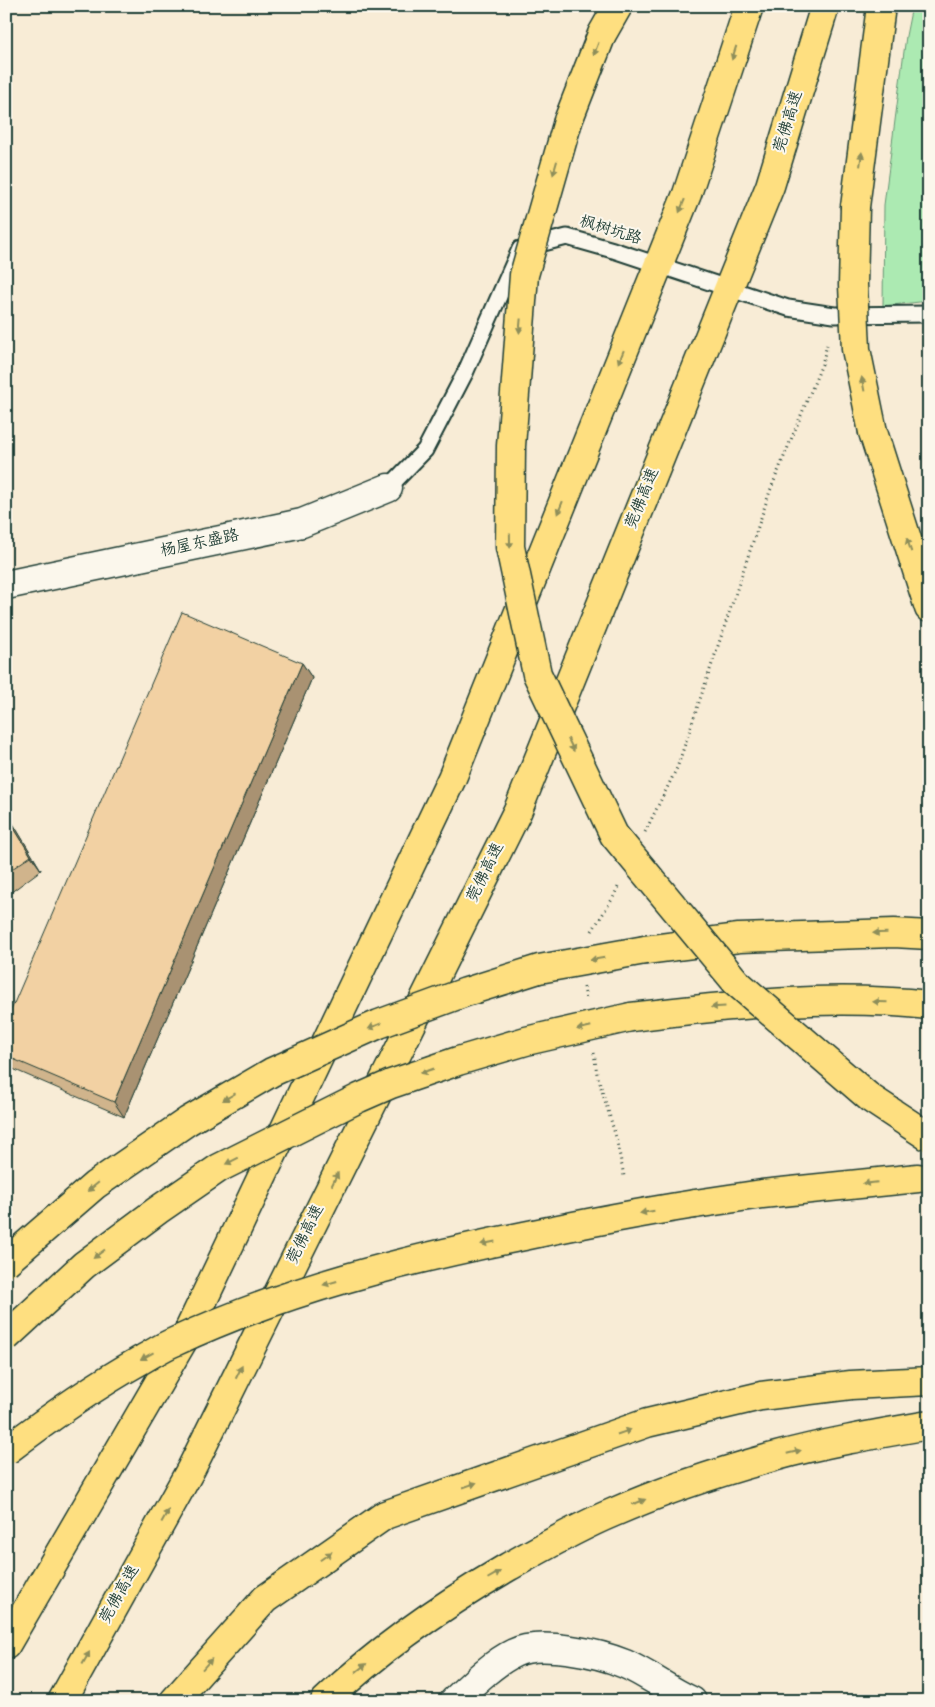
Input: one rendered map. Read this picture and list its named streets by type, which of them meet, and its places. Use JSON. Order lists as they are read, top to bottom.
{
  "streets": {
    "highway": ["莞佛高速"],
    "street": ["杨屋东盛路"],
    "lane": ["枫树坑路"]
  },
  "crossings": [
    ["枫树坑路", "杨屋东盛路"]
  ]
}
